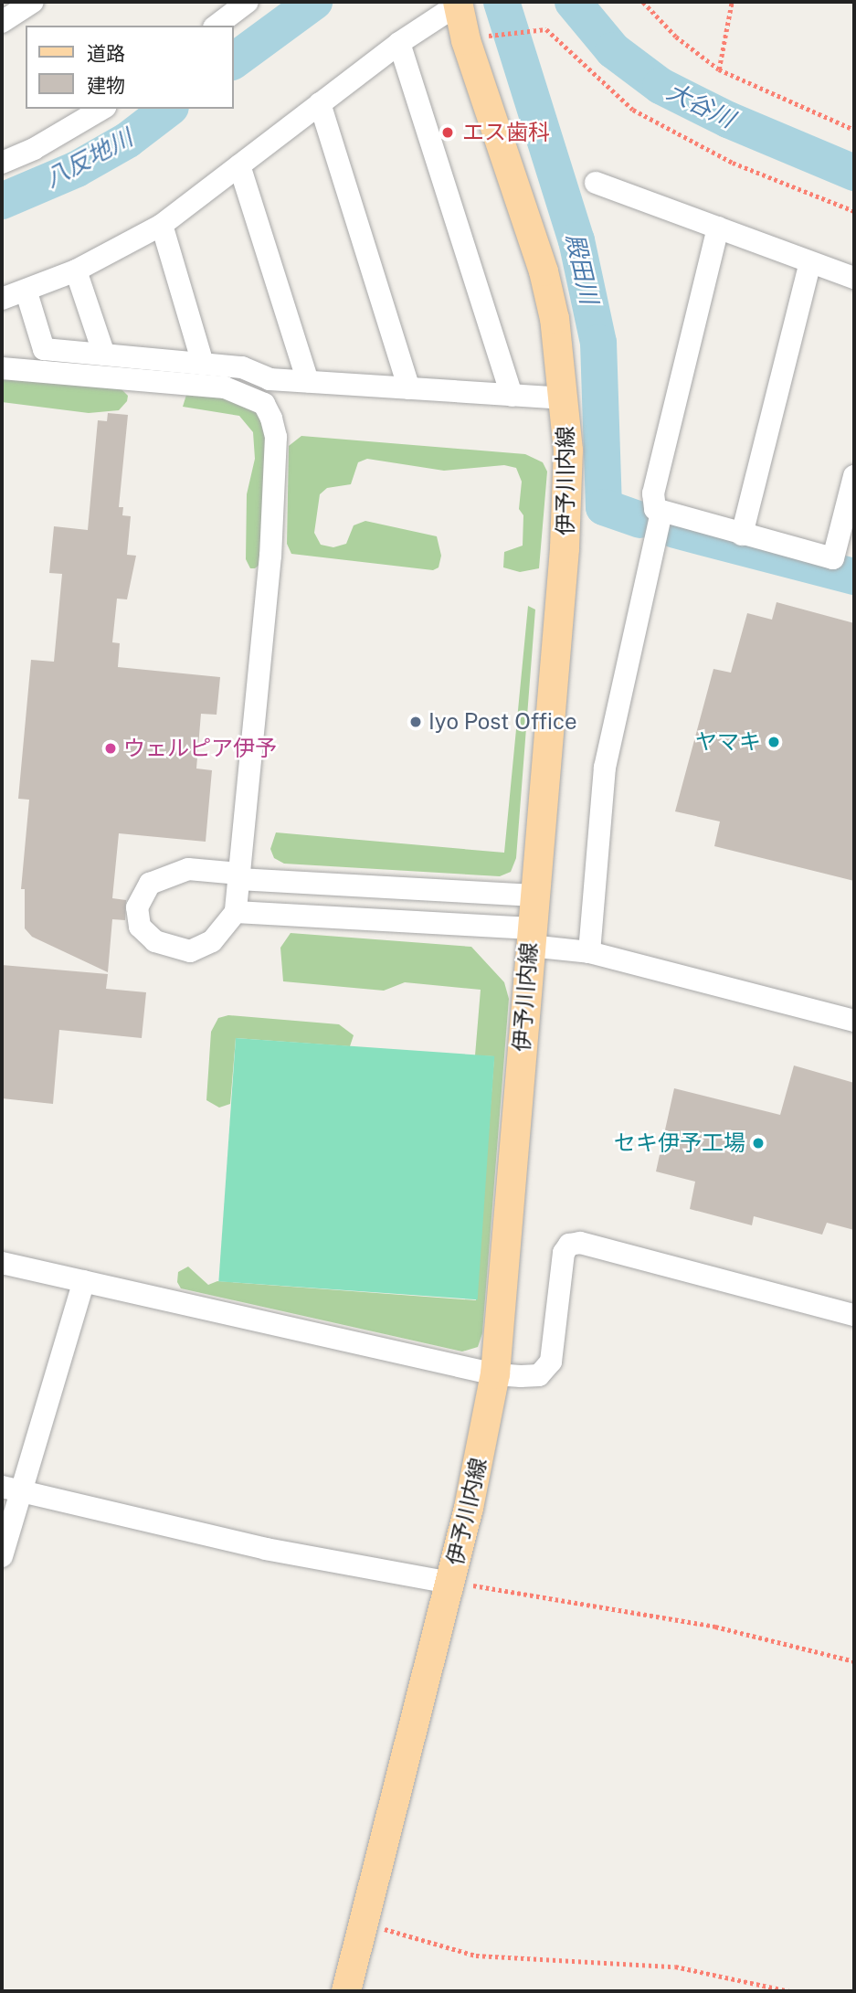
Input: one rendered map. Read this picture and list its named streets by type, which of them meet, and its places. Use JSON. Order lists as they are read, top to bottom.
{
  "streets": {
    "main road": ["伊予川内線"]
  },
  "water": ["大谷川", "八反地川", "殿田川"],
  "places": [
    "エス歯科",
    "Iyo Post Office",
    "ヤマキ",
    "ウェルピア伊予",
    "セキ伊予工場"
  ],
  "legend": ["道路", "建物"]
}
